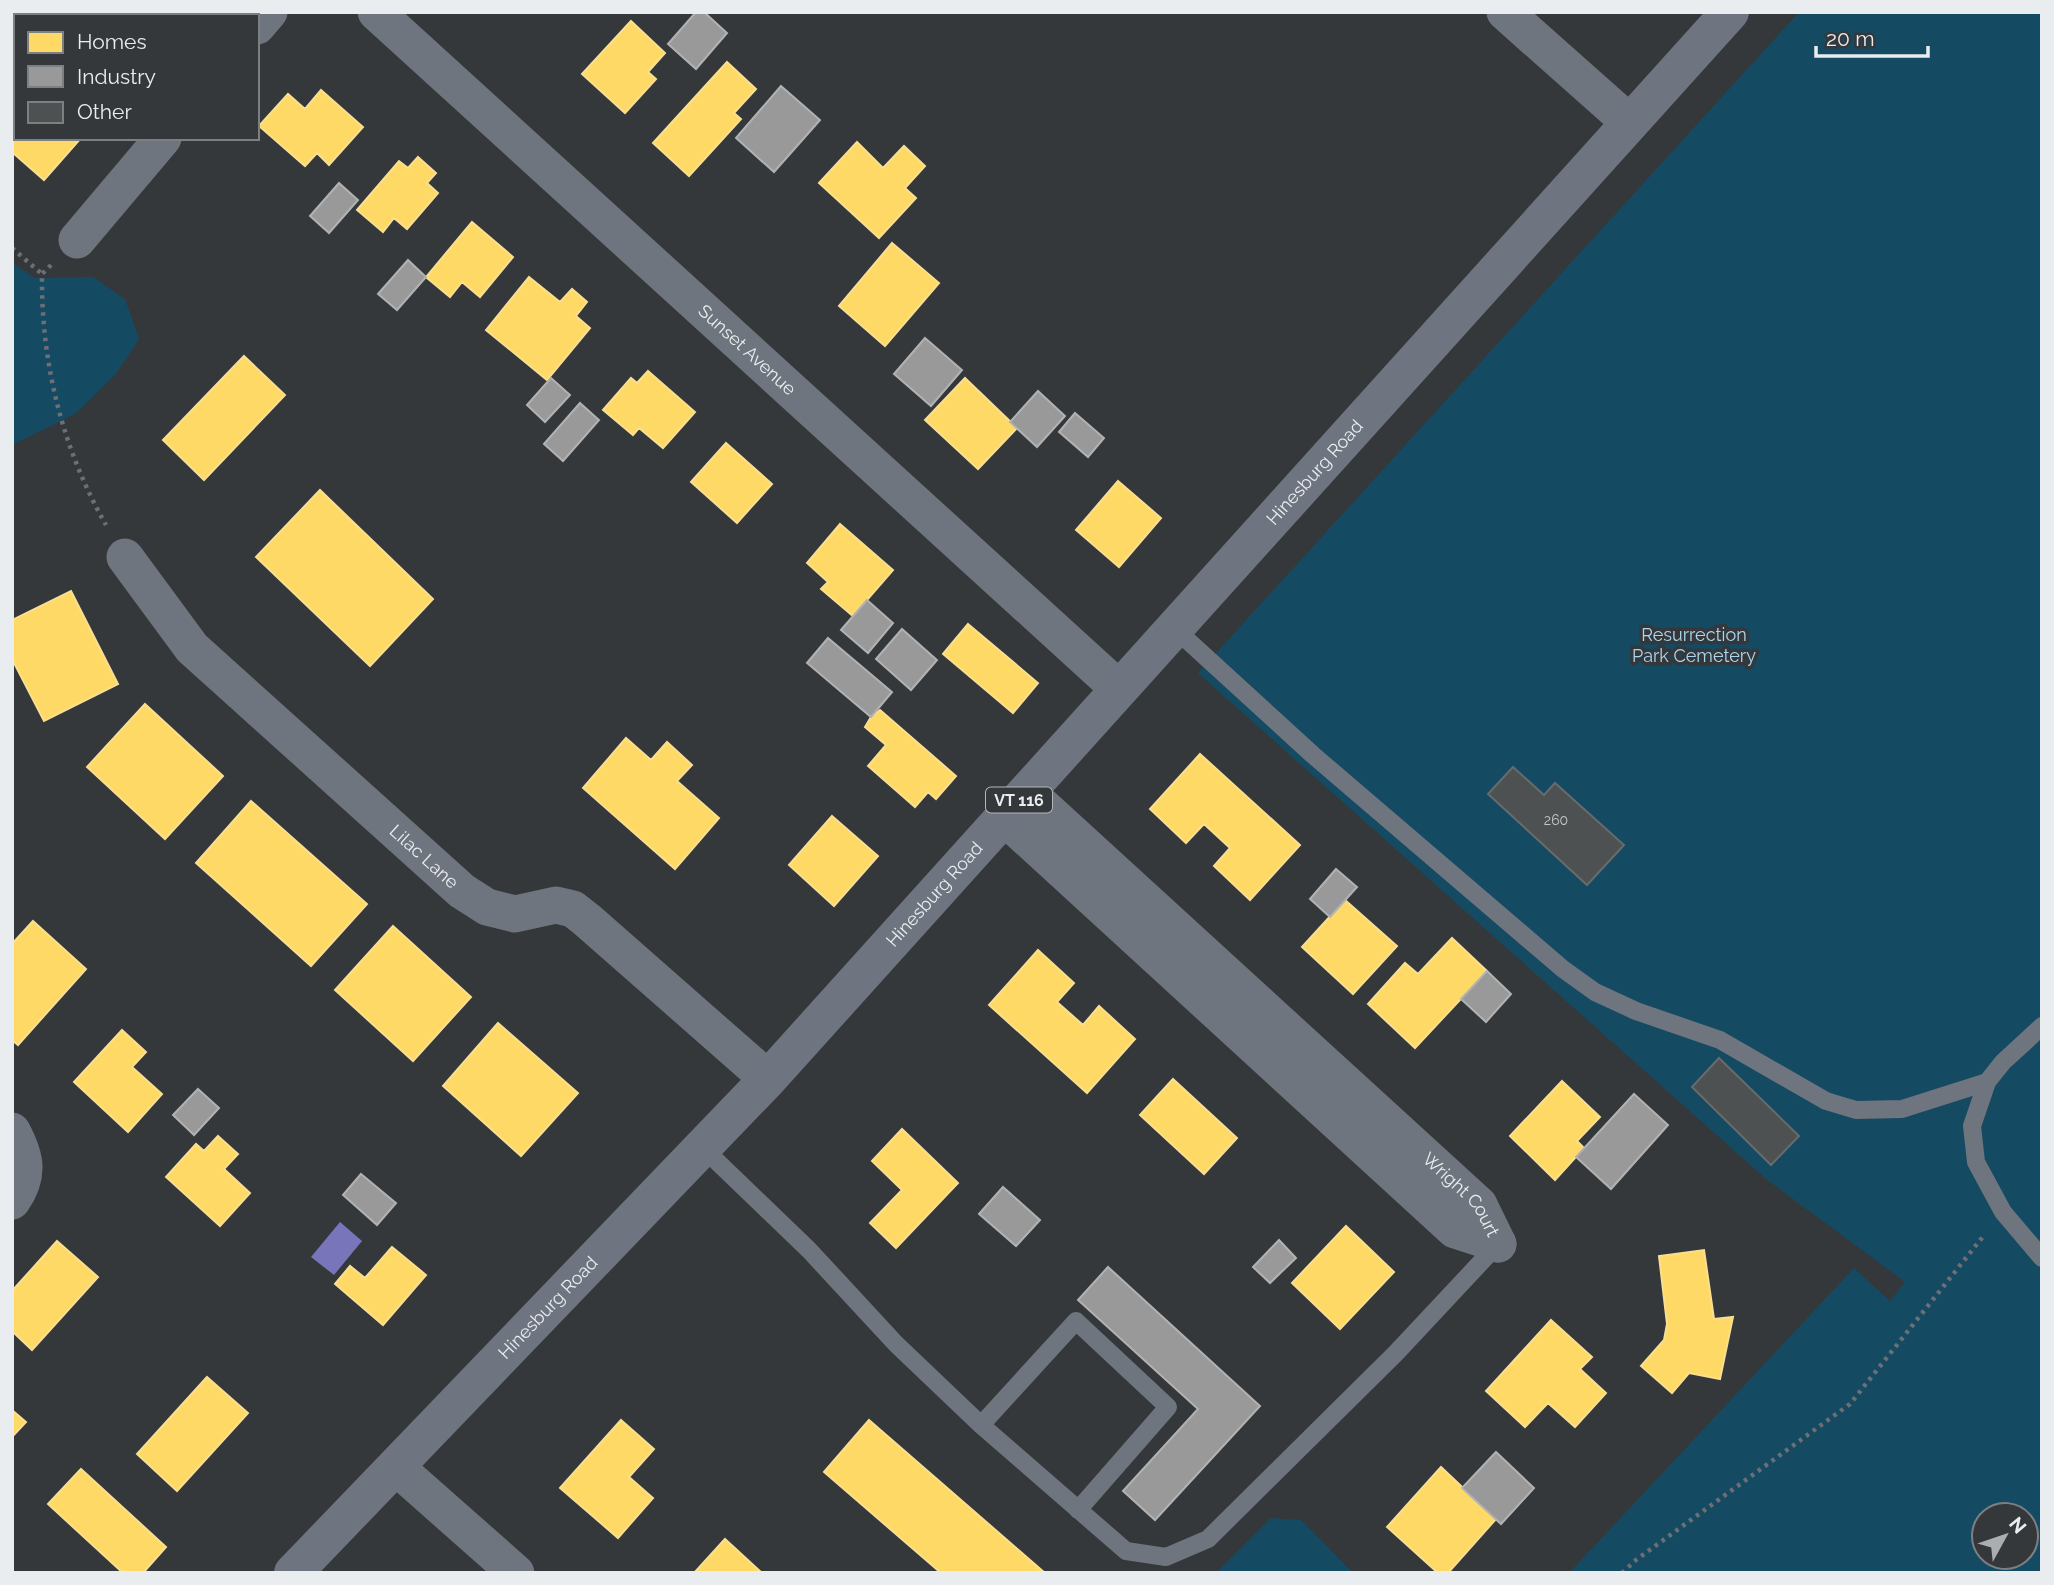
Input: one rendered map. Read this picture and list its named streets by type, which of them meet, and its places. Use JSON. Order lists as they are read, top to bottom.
{
  "streets": {
    "main road": ["Hinesburg Road", "VT 116"],
    "street": ["Sunset Avenue", "Lilac Lane", "Wright Court"]
  },
  "crossings": [
    ["Sunset Avenue", "Hinesburg Road"],
    ["Hinesburg Road", "Lilac Lane"],
    ["Hinesburg Road", "Wright Court"]
  ],
  "parks": ["Resurrection Park Cemetery"],
  "house_numbers": ["260"],
  "legend": ["Homes", "Industry", "Other"],
  "scale_bar": "20 m",
  "north": "top right"
}
